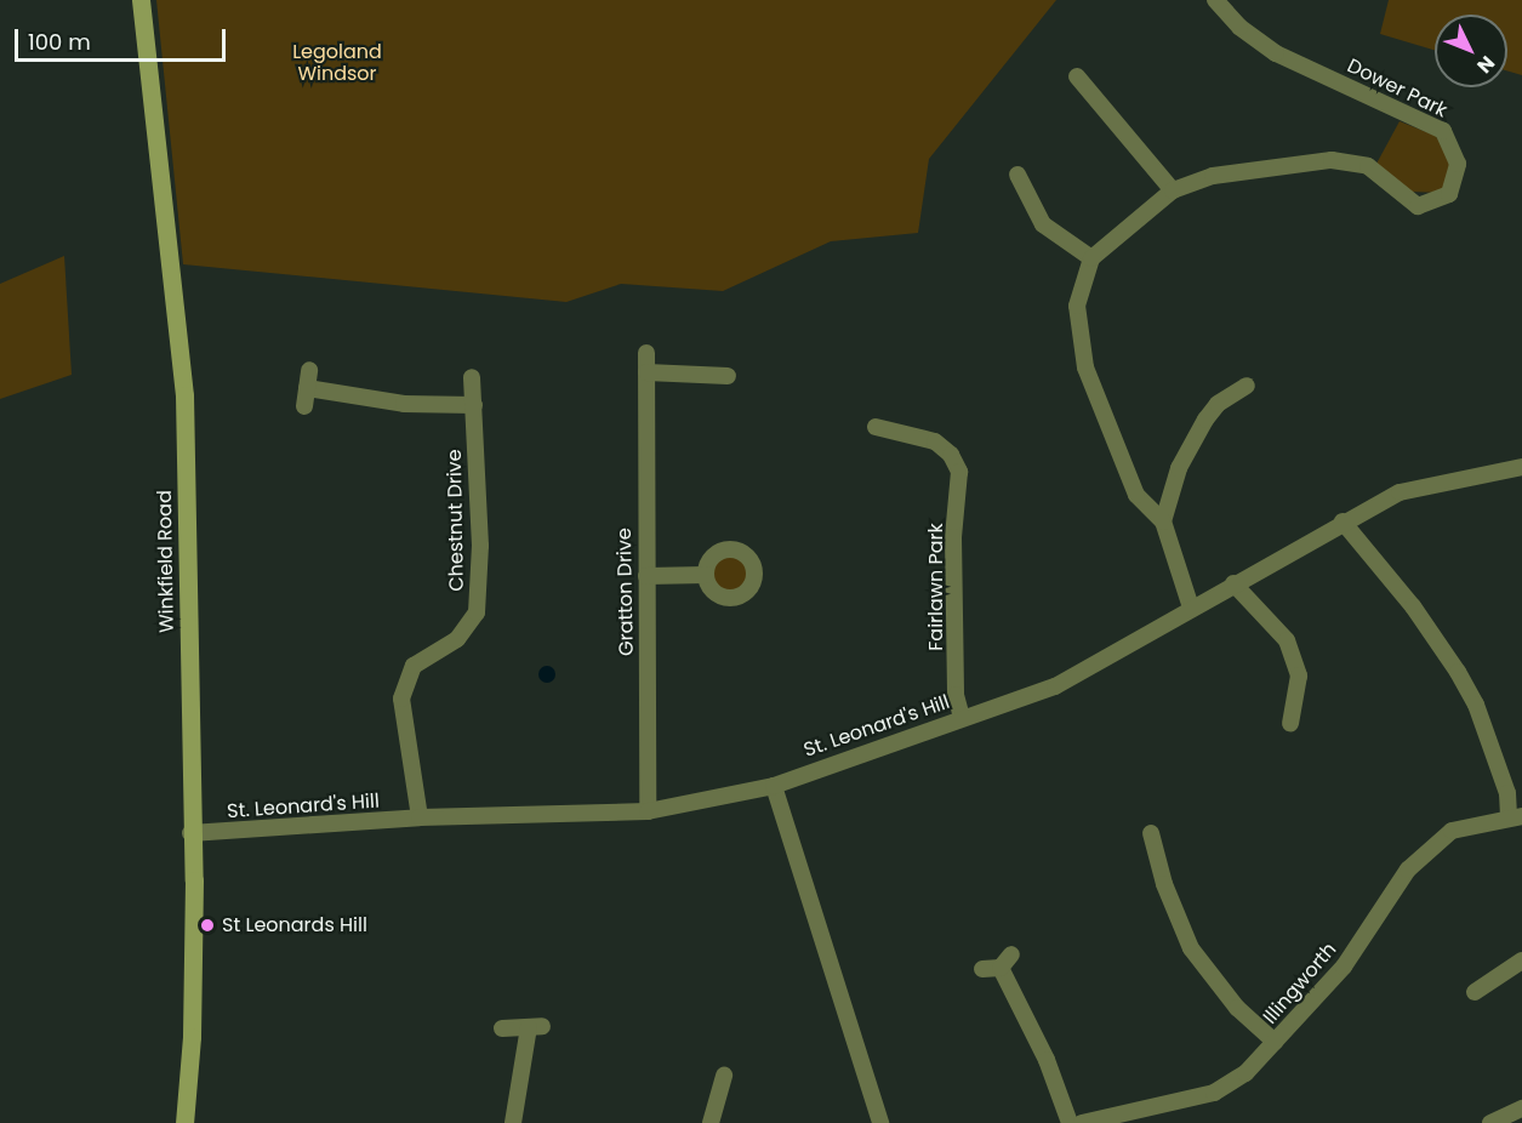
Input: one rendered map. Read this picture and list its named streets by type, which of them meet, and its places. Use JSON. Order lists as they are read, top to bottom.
{
  "streets": {
    "main road": ["Winkfield Road"],
    "street": [
      "Dower Park",
      "Chestnut Drive",
      "Fairlawn Park",
      "Gratton Drive",
      "St. Leonard's Hill",
      "Illingworth"
    ]
  },
  "crossings": [
    ["Chestnut Drive", "St. Leonard's Hill"],
    ["Winkfield Road", "St. Leonard's Hill"],
    ["Fairlawn Park", "St. Leonard's Hill"],
    ["Gratton Drive", "St. Leonard's Hill"],
    ["St. Leonard's Hill", "Illingworth"]
  ],
  "parks": ["Legoland Windsor"],
  "places": ["St Leonards Hill"],
  "scale_bar": "100 m",
  "north": "bottom right"
}
